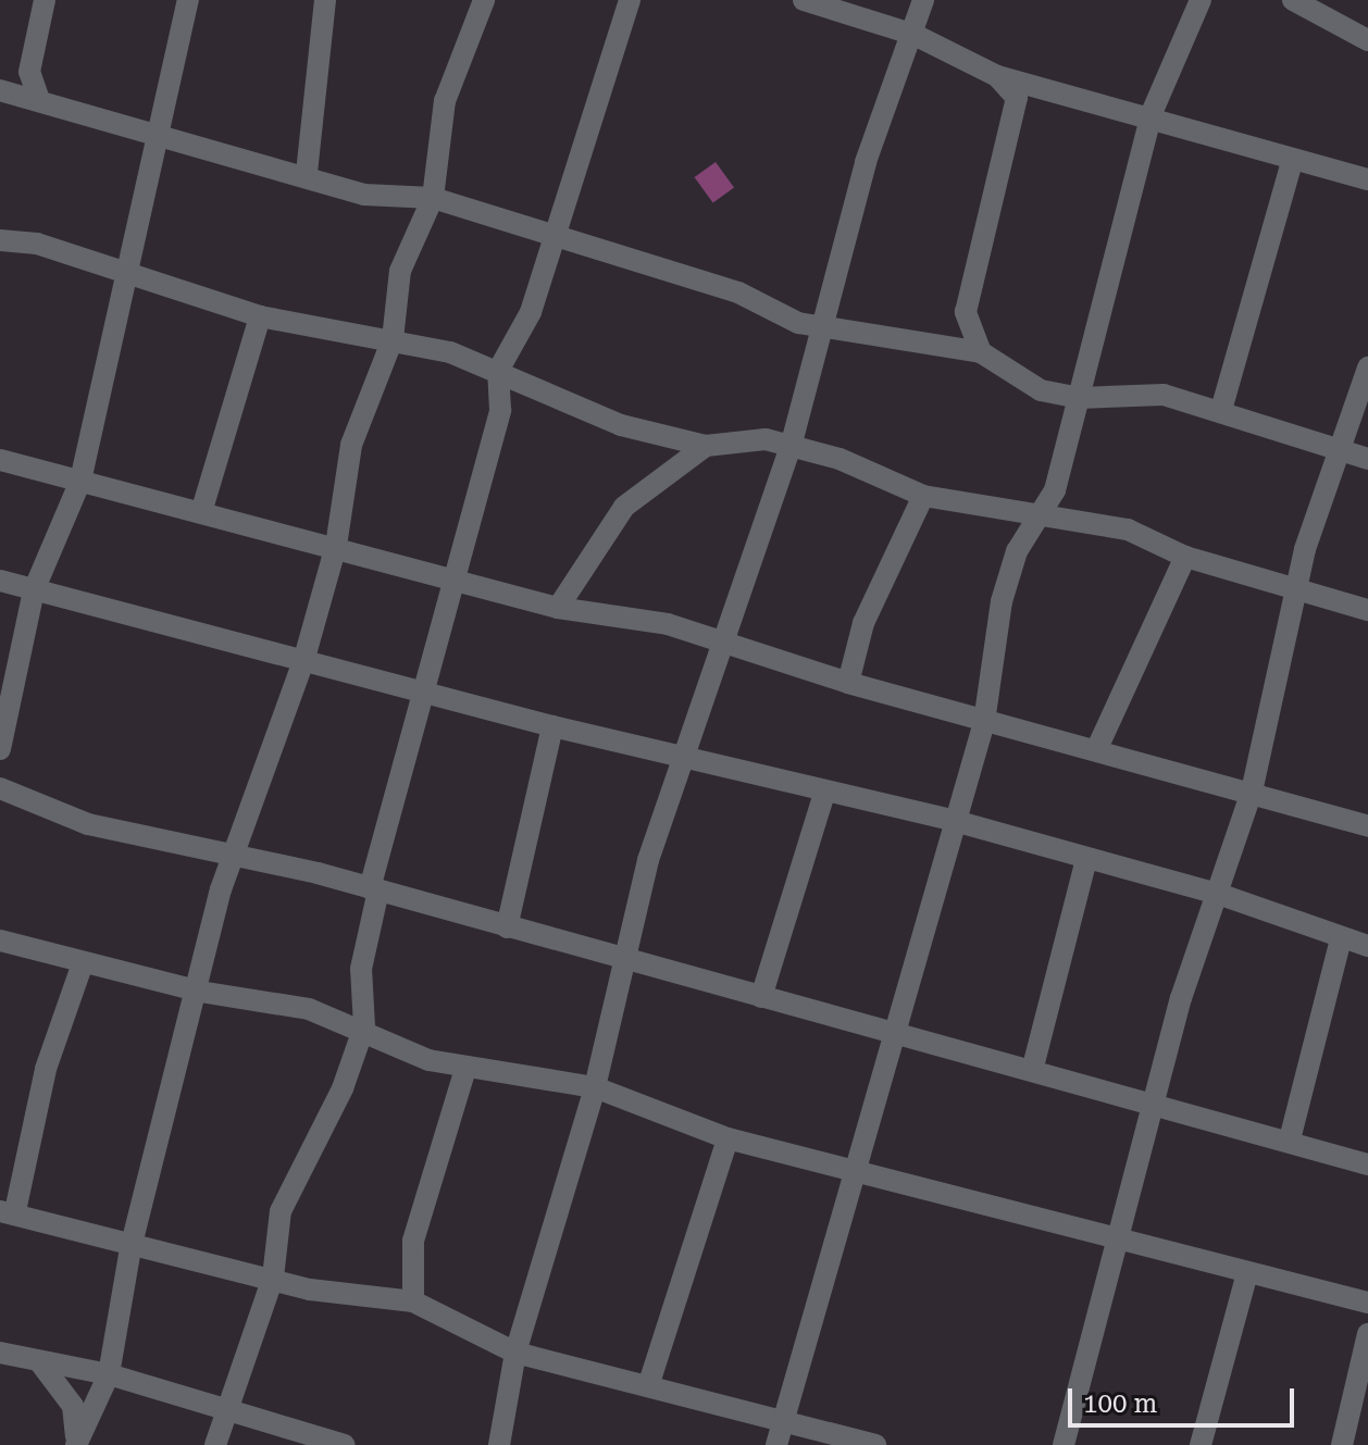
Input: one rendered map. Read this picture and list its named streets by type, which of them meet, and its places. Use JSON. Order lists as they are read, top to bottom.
{
  "scale_bar": "100 m"
}
